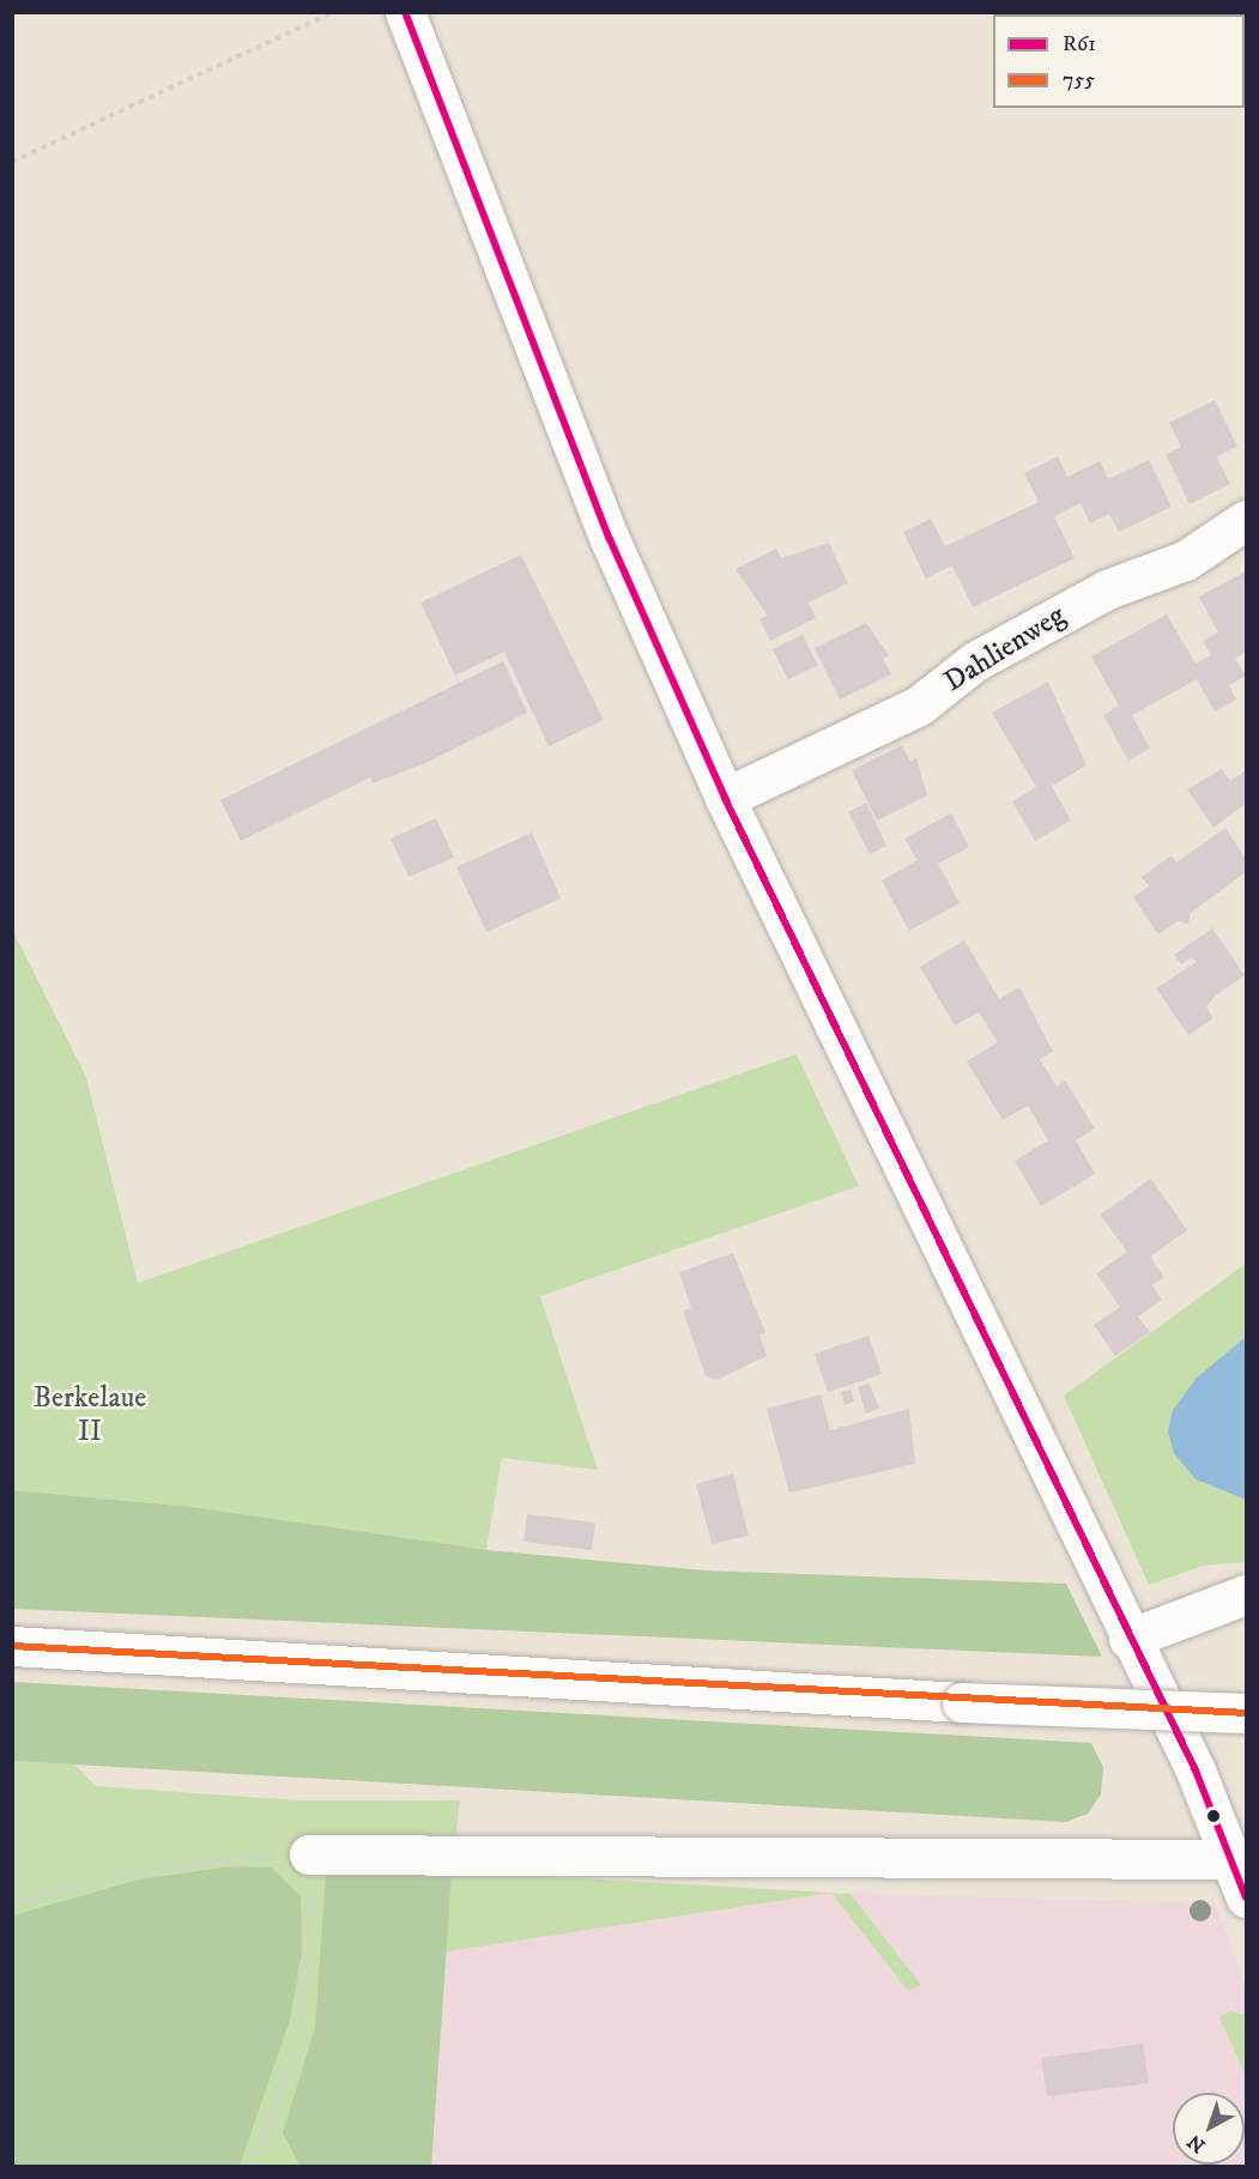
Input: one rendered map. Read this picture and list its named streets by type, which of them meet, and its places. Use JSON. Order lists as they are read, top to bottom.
{
  "streets": {
    "street": ["Dahlienweg"]
  },
  "parks": ["Berkelaue II"],
  "lines": ["transit line R61", "transit line 755"],
  "legend": ["R61", "755"],
  "north": "bottom left"
}
